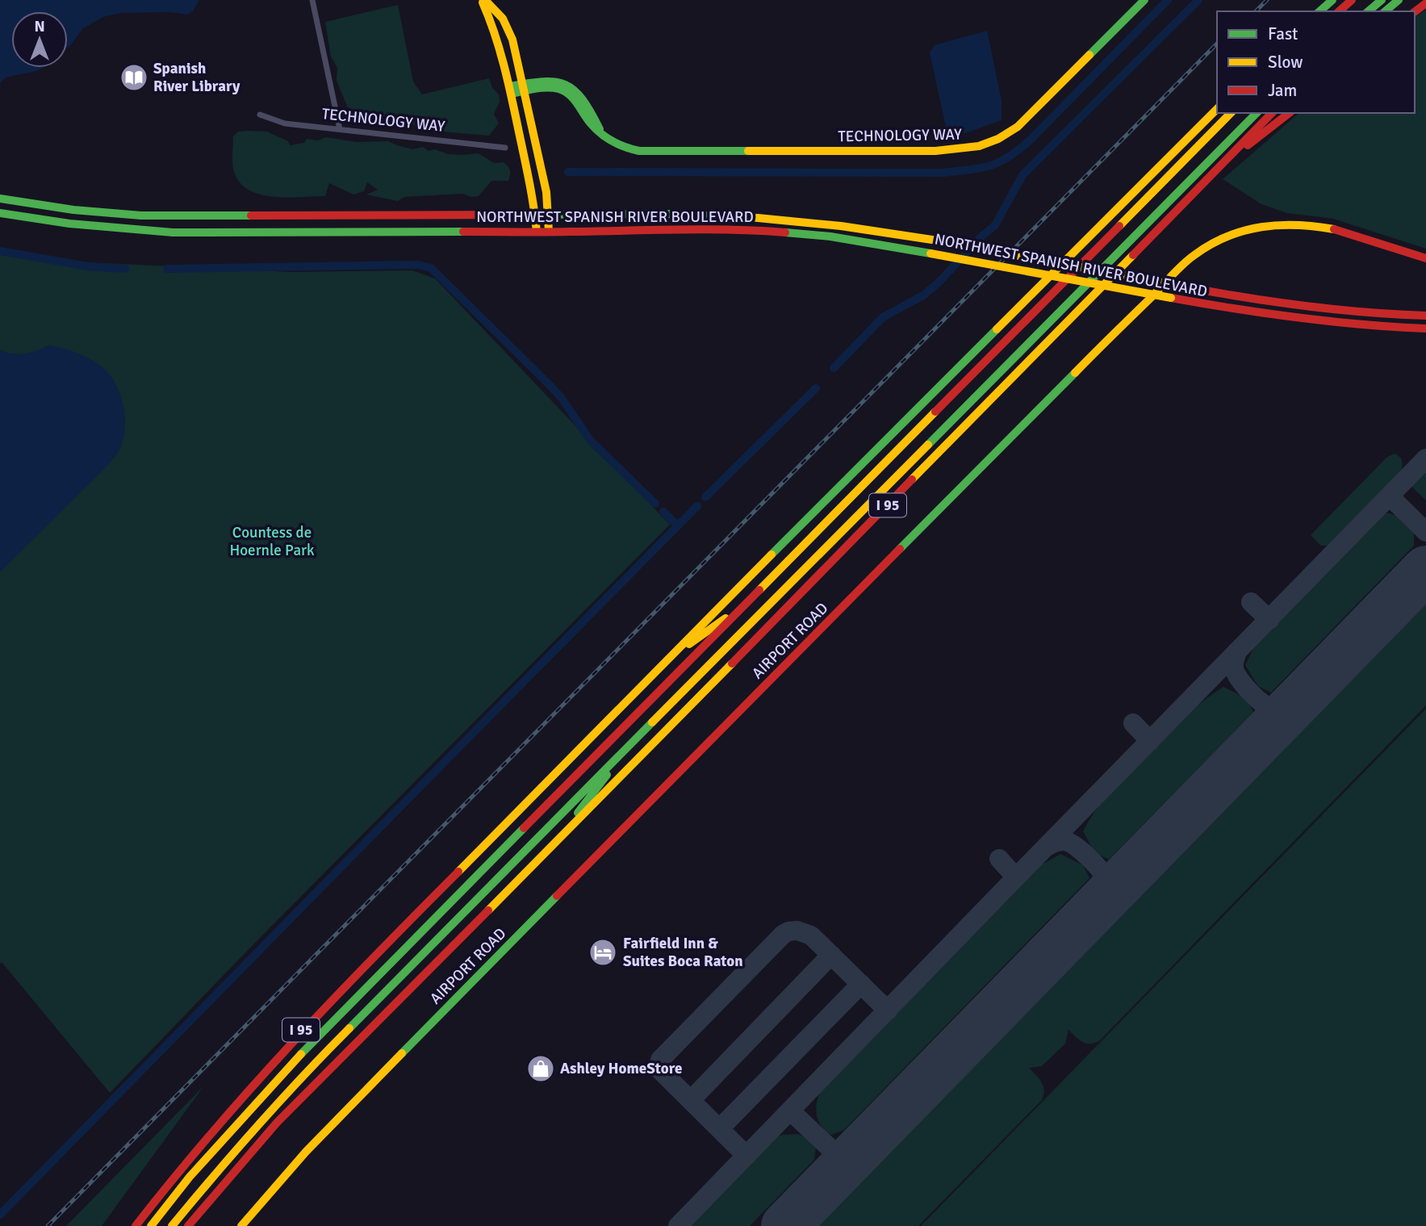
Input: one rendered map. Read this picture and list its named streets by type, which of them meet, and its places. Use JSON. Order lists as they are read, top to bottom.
{
  "streets": {
    "main road": [
      "TECHNOLOGY WAY",
      "NORTHWEST SPANISH RIVER BOULEVARD",
      "I 95",
      "AIRPORT ROAD"
    ]
  },
  "parks": ["Countess de Hoernle Park"],
  "places": {
    "library": ["Spanish River Library"],
    "hotel": ["Fairfield Inn & Suites Boca Raton"],
    "shop": ["Ashley HomeStore"]
  },
  "legend": ["Fast", "Slow", "Jam"],
  "north": "top"
}
